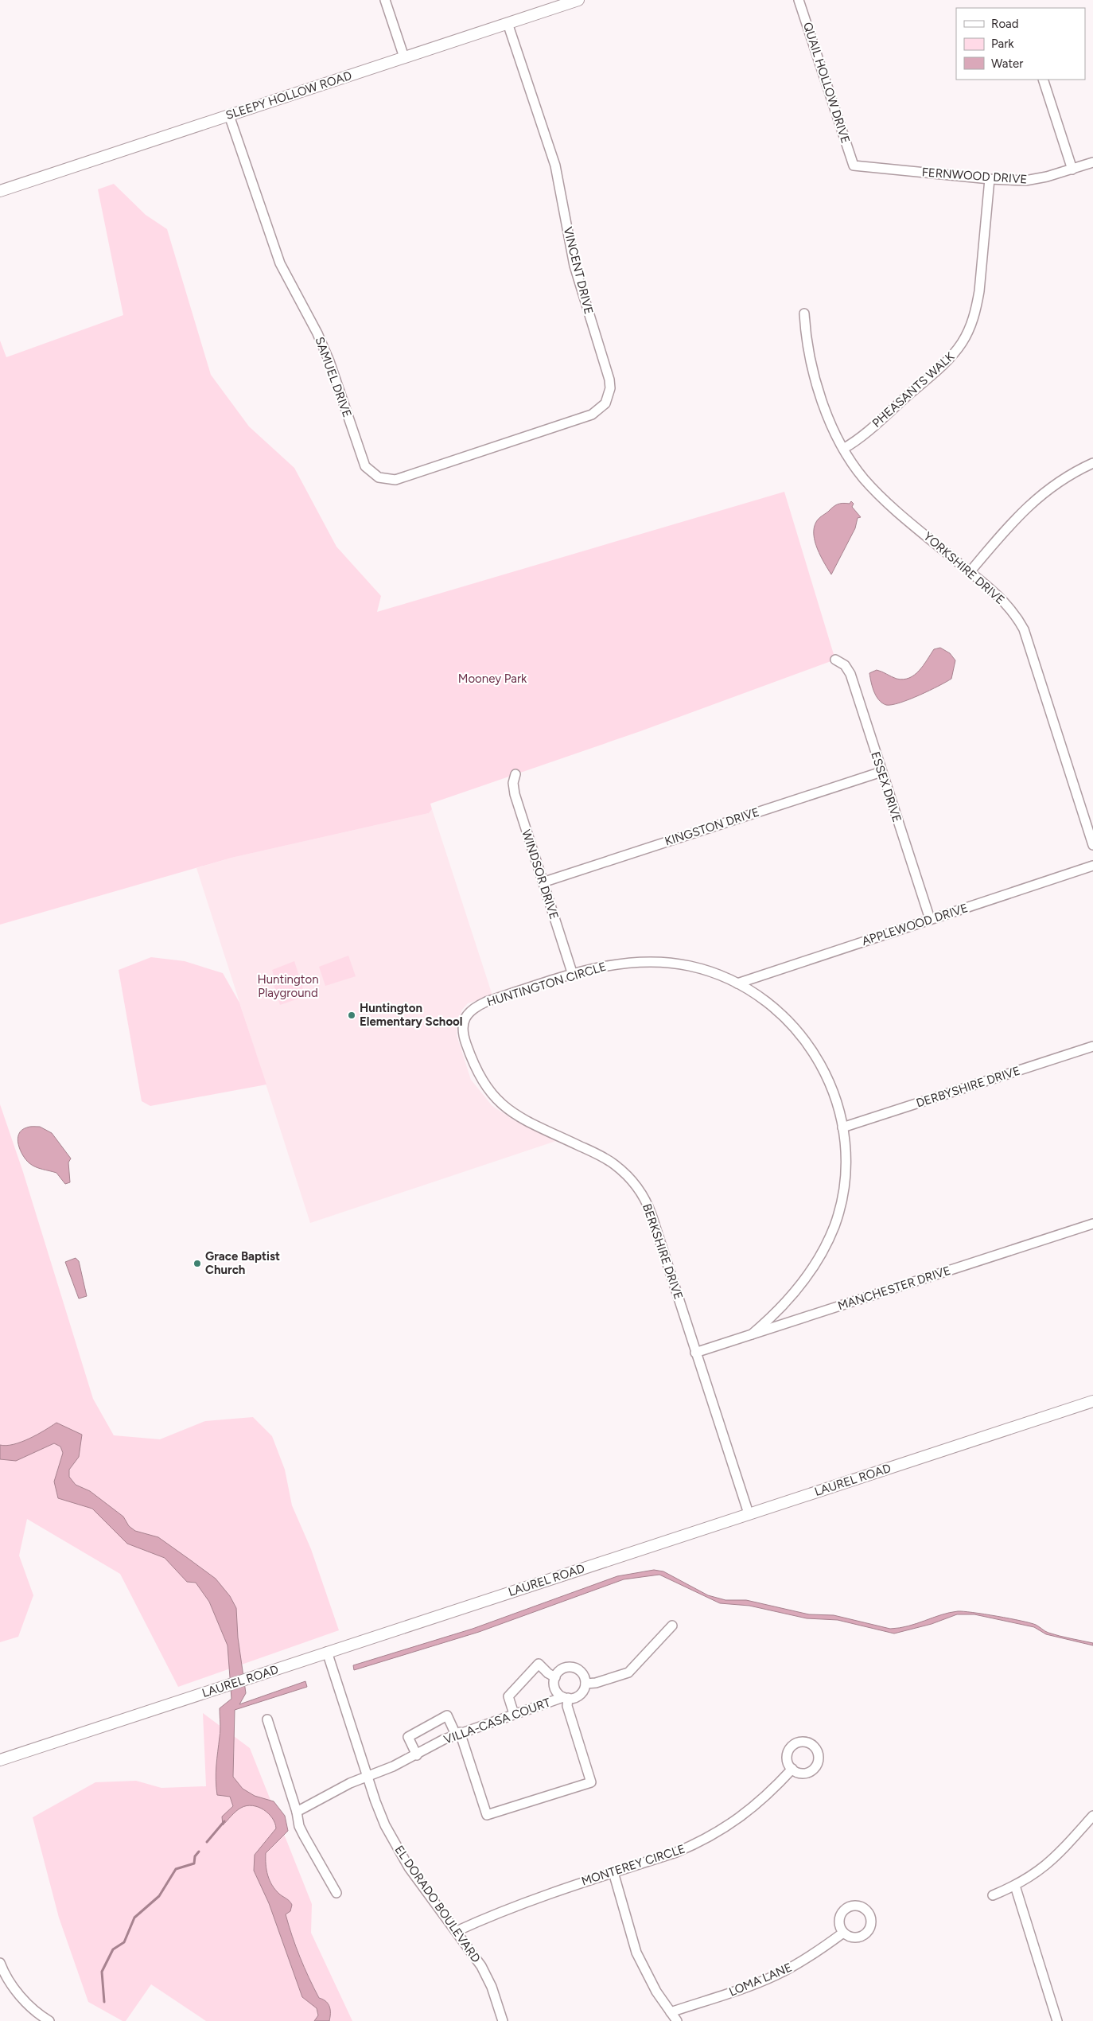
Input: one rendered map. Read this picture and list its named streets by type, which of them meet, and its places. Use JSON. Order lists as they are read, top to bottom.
{
  "streets": {
    "street": [
      "QUAIL HOLLOW DRIVE",
      "SLEEPY HOLLOW ROAD",
      "FERNWOOD DRIVE",
      "VINCENT DRIVE",
      "SAMUEL DRIVE",
      "PHEASANTS WALK",
      "YORKSHIRE DRIVE",
      "ESSEX DRIVE",
      "KINGSTON DRIVE",
      "WINDSOR DRIVE",
      "APPLEWOOD DRIVE",
      "HUNTINGTON CIRCLE",
      "DERBYSHIRE DRIVE",
      "BERKSHIRE DRIVE",
      "MANCHESTER DRIVE",
      "LAUREL ROAD",
      "VILLA-CASA COURT",
      "MONTEREY CIRCLE",
      "EL DORADO BOULEVARD",
      "LOMA LANE"
    ]
  },
  "crossings": [
    ["QUAIL HOLLOW DRIVE", "FERNWOOD DRIVE"],
    ["SLEEPY HOLLOW ROAD", "VINCENT DRIVE"],
    ["SLEEPY HOLLOW ROAD", "SAMUEL DRIVE"],
    ["FERNWOOD DRIVE", "PHEASANTS WALK"],
    ["VINCENT DRIVE", "SAMUEL DRIVE"],
    ["PHEASANTS WALK", "YORKSHIRE DRIVE"],
    ["ESSEX DRIVE", "KINGSTON DRIVE"],
    ["ESSEX DRIVE", "APPLEWOOD DRIVE"],
    ["KINGSTON DRIVE", "WINDSOR DRIVE"],
    ["WINDSOR DRIVE", "HUNTINGTON CIRCLE"],
    ["APPLEWOOD DRIVE", "HUNTINGTON CIRCLE"],
    ["HUNTINGTON CIRCLE", "DERBYSHIRE DRIVE"],
    ["HUNTINGTON CIRCLE", "BERKSHIRE DRIVE"],
    ["HUNTINGTON CIRCLE", "MANCHESTER DRIVE"],
    ["BERKSHIRE DRIVE", "MANCHESTER DRIVE"],
    ["BERKSHIRE DRIVE", "LAUREL ROAD"],
    ["LAUREL ROAD", "EL DORADO BOULEVARD"],
    ["VILLA-CASA COURT", "EL DORADO BOULEVARD"],
    ["MONTEREY CIRCLE", "EL DORADO BOULEVARD"]
  ],
  "parks": ["Mooney Park", "Huntington Playground"],
  "places": ["Huntington Elementary School", "Grace Baptist Church"],
  "legend": ["Road", "Park", "Water"]
}
